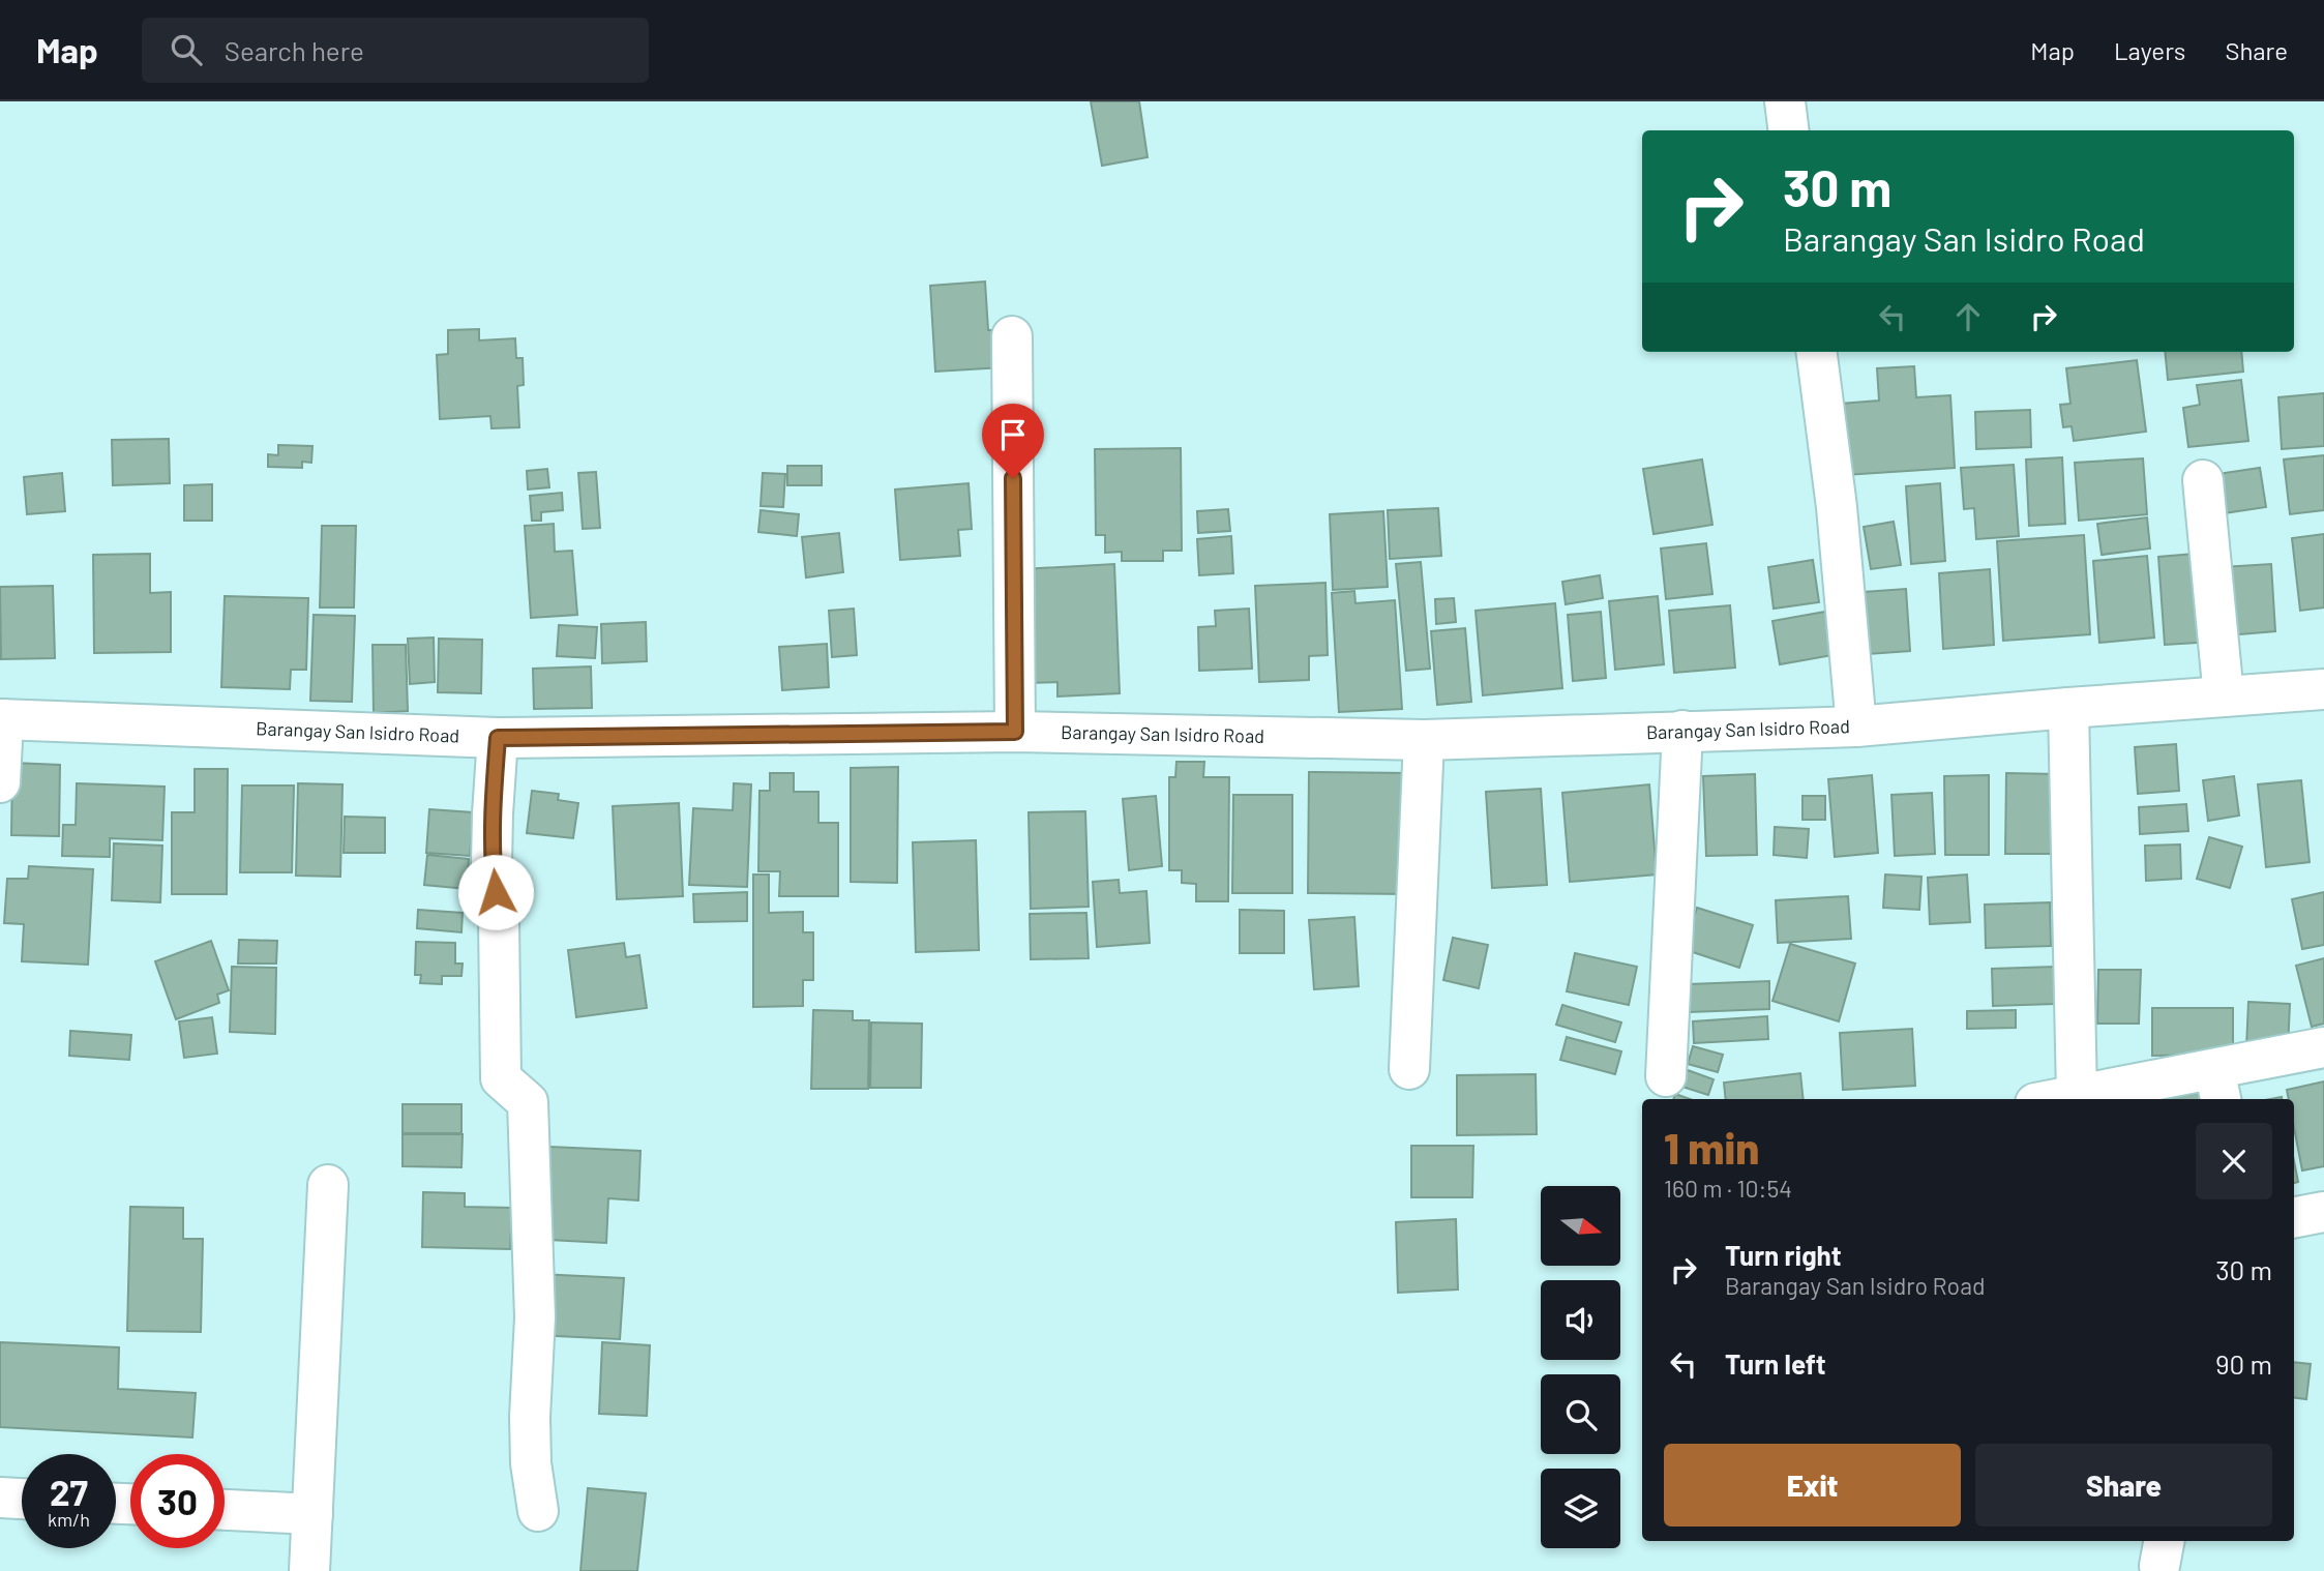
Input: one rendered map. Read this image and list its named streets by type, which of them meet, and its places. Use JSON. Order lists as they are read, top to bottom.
{
  "streets": {
    "street": ["Barangay San Isidro Road"]
  },
  "north": "right",
  "page": {
    "header": "Map",
    "search": "Search here",
    "nav": ["Map", "Layers", "Share"],
    "turn": ["30 m", "Barangay San Isidro Road"],
    "heading": ["1 min", "160 m · 10:54"],
    "list": [
      {
        "name": "Turn right",
        "note": "Barangay San Isidro Road",
        "value": "30 m"
      },
      {
        "name": "Turn left",
        "value": "90 m"
      }
    ],
    "buttons": ["Exit", "Share"],
    "speed": "27 km/h",
    "limit": "30"
  }
}
